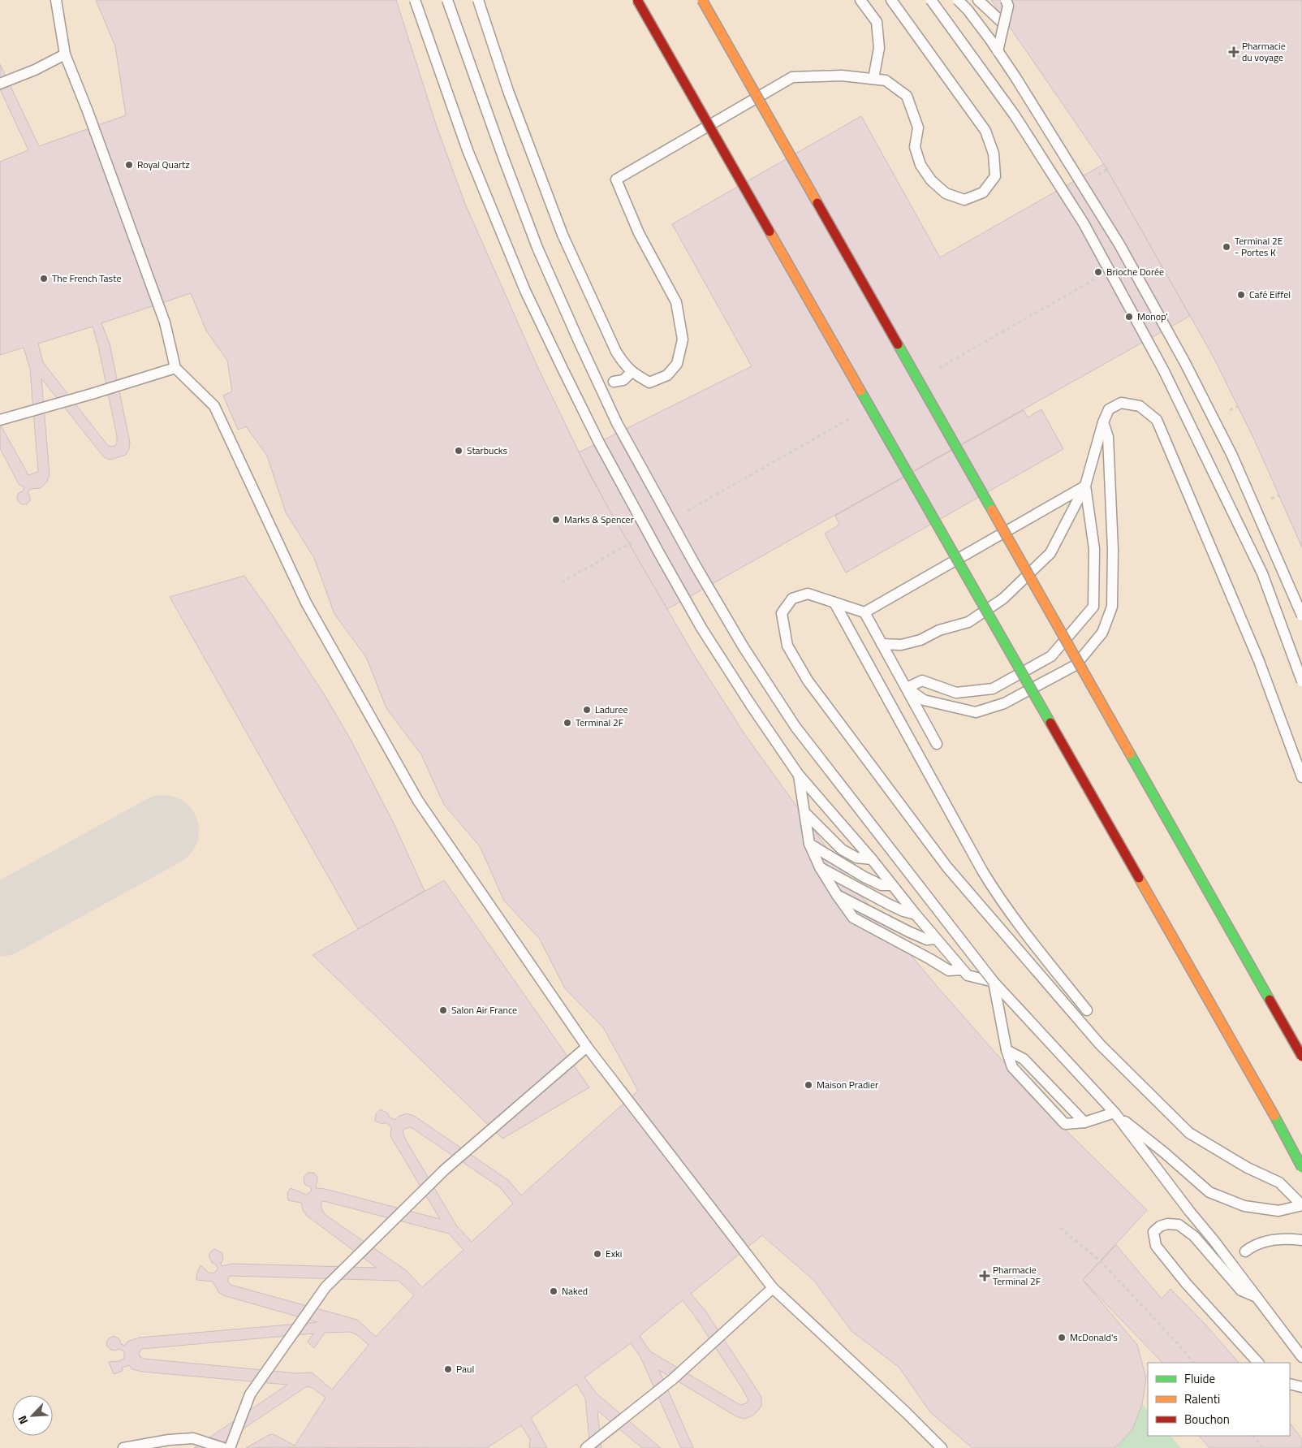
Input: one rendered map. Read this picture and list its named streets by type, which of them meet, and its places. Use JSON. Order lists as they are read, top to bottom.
{
  "places": {
    "health": ["Pharmacie du voyage", "Pharmacie Terminal 2F"],
    "other": [
      "Royal Quartz",
      "Terminal 2E - Portes K",
      "Brioche Dorée",
      "The French Taste",
      "Café Eiffel",
      "Monop'",
      "Starbucks",
      "Marks & Spencer",
      "Laduree",
      "Terminal 2F",
      "Salon Air France",
      "Maison Pradier",
      "Exki",
      "Naked",
      "McDonald's",
      "Paul"
    ]
  },
  "legend": ["Fluide", "Ralenti", "Bouchon"],
  "north": "bottom left"
}
